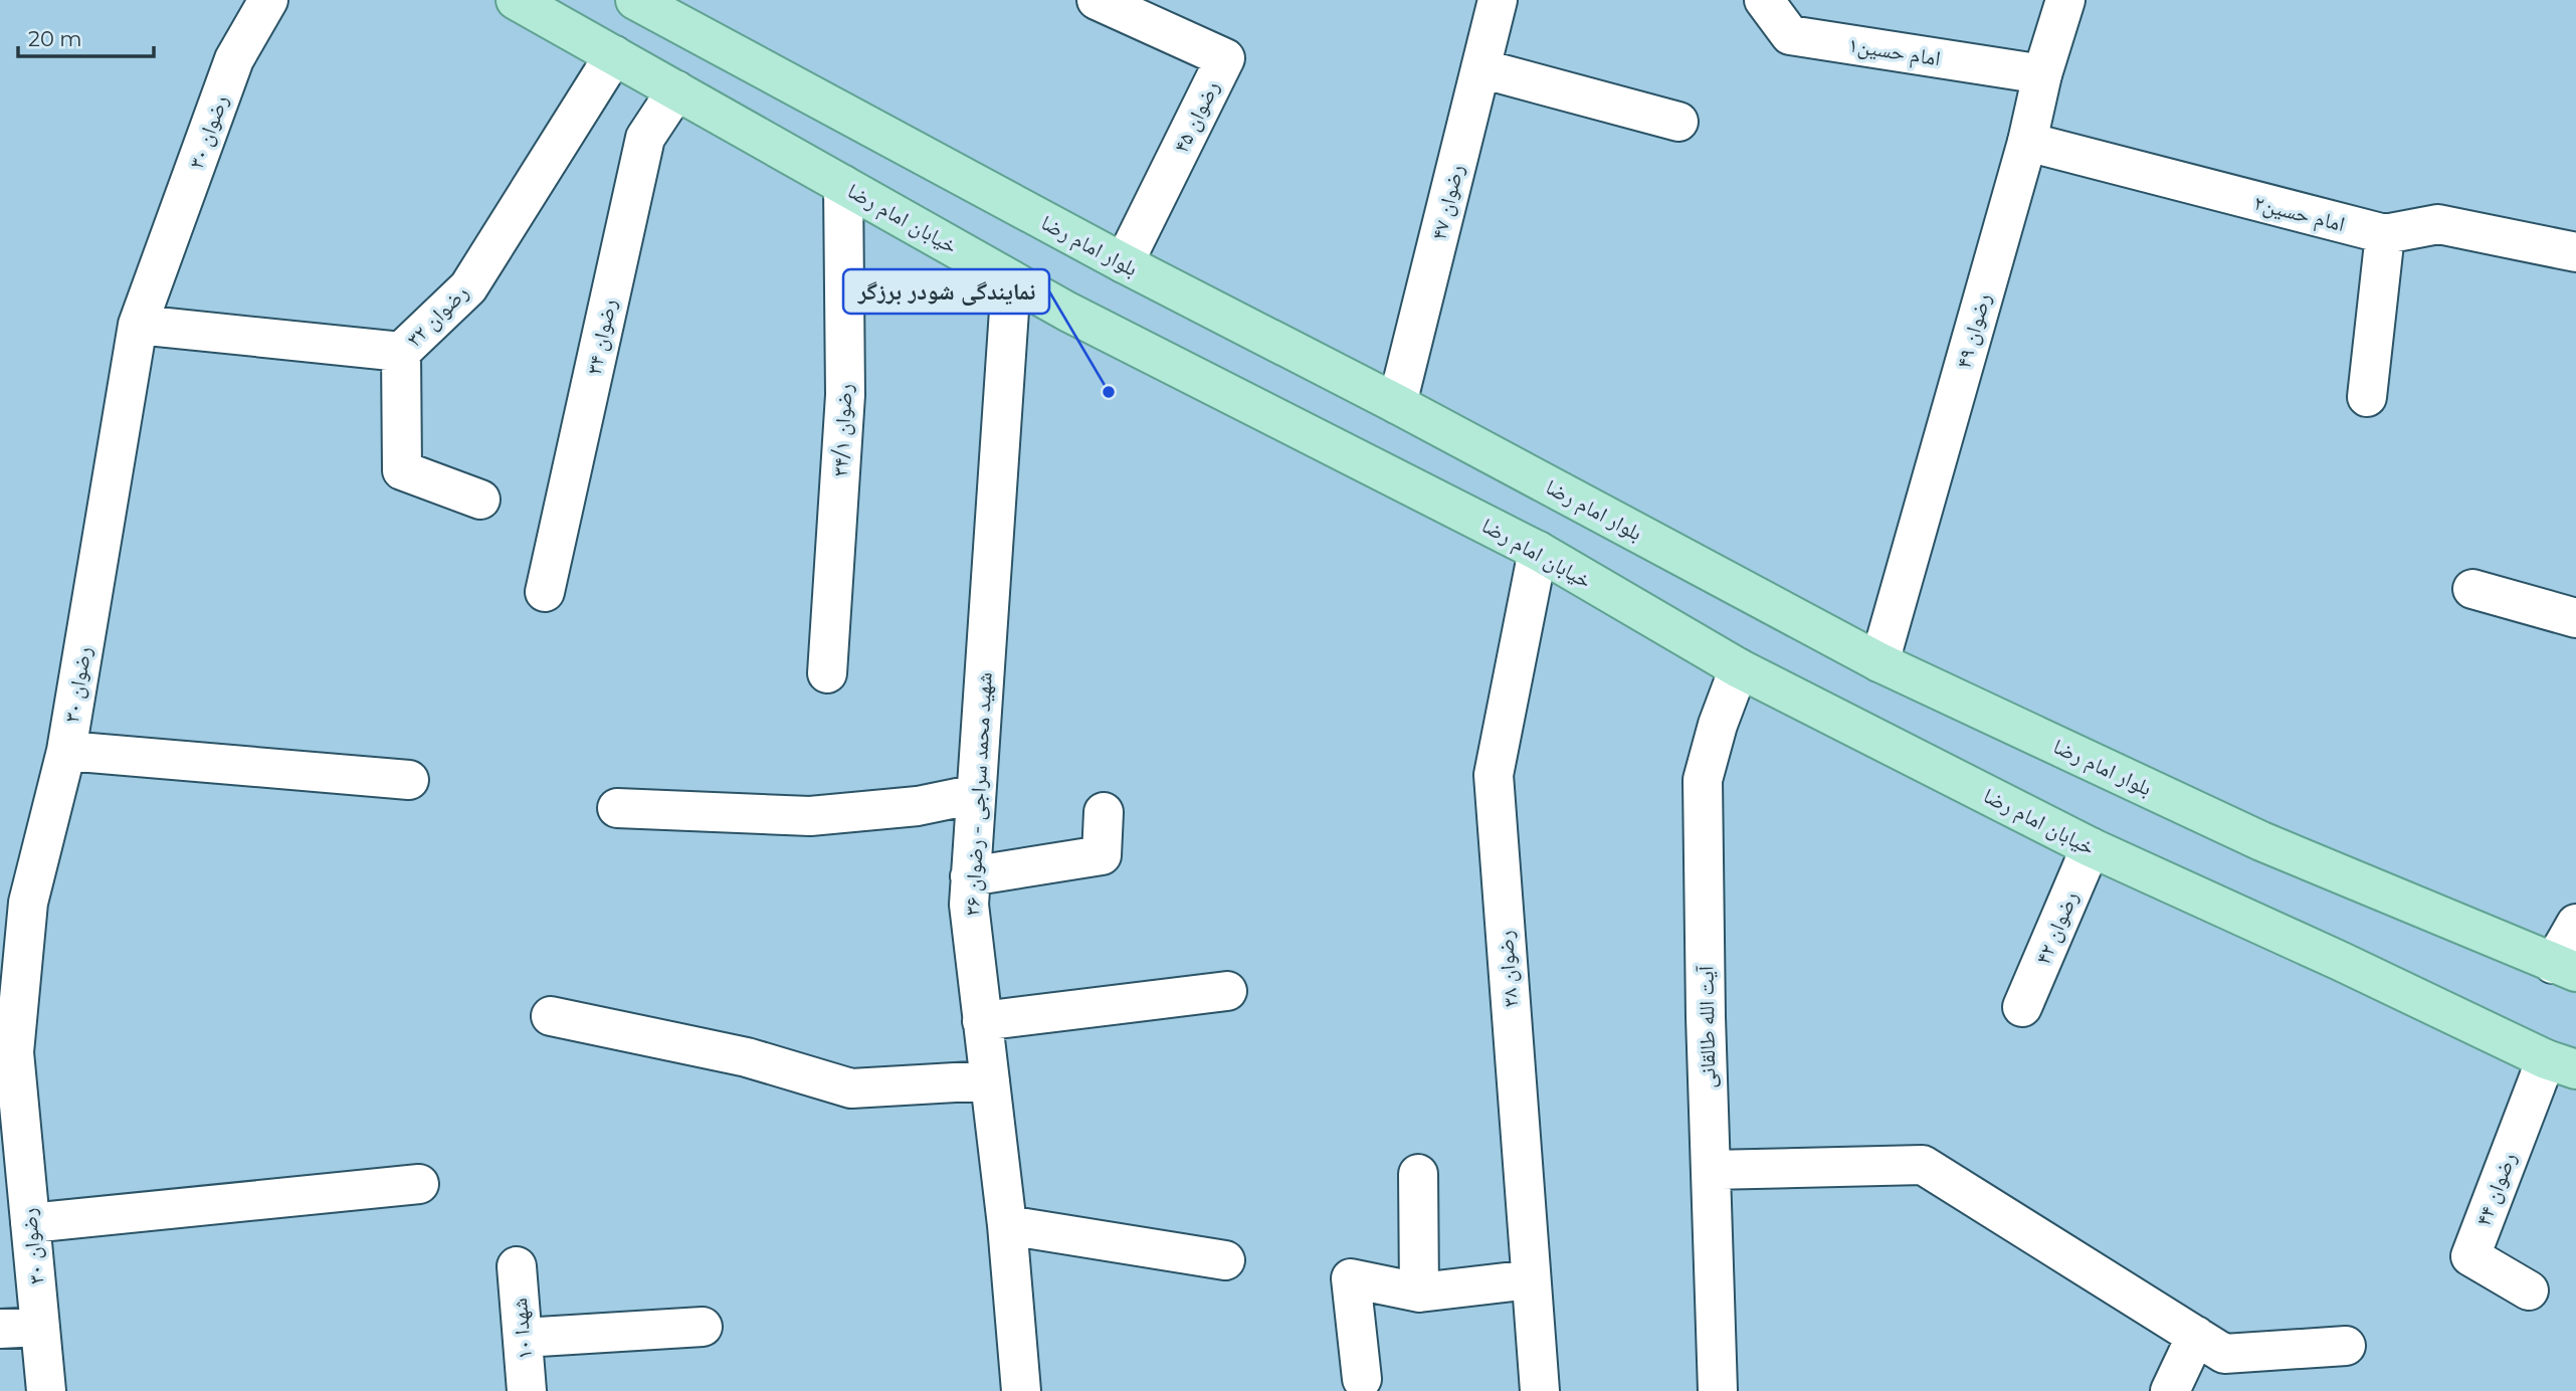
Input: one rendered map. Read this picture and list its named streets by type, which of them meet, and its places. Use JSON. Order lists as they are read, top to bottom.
{
  "streets": {
    "main road": ["خیابان امام رضا", "بلوار امام رضا"],
    "street": [
      "امام حسین۱",
      "رضوان ۴۵",
      "رضوان ۳۰",
      "رضوان ۴۷",
      "امام حسین۲",
      "رضوان ۳۲",
      "رضوان ۴۹",
      "رضوان ۳۴",
      "رضوان ۳۴/۱",
      "شهید محمد سراجی - رضوان ۳۶",
      "رضوان ۴۲",
      "رضوان ۳۸",
      "آیت الله طالقانی",
      "رضوان ۴۴",
      "شهدا ۱۰"
    ]
  },
  "crossings": [
    ["امام حسین۱", "رضوان ۴۹"],
    ["رضوان ۴۵", "بلوار امام رضا"],
    ["رضوان ۳۰", "رضوان ۳۲"],
    ["رضوان ۴۷", "بلوار امام رضا"],
    ["امام حسین۲", "رضوان ۴۹"],
    ["خیابان امام رضا", "رضوان ۳۲"],
    ["خیابان امام رضا", "رضوان ۳۴"],
    ["خیابان امام رضا", "رضوان ۳۴/۱"],
    ["خیابان امام رضا", "شهید محمد سراجی - رضوان ۳۶"],
    ["خیابان امام رضا", "رضوان ۴۲"],
    ["خیابان امام رضا", "رضوان ۳۸"],
    ["خیابان امام رضا", "آیت الله طالقانی"],
    ["خیابان امام رضا", "رضوان ۴۴"],
    ["بلوار امام رضا", "رضوان ۴۹"]
  ],
  "places": ["نمایندگی شودر برزگر"],
  "scale_bar": "20 m"
}
